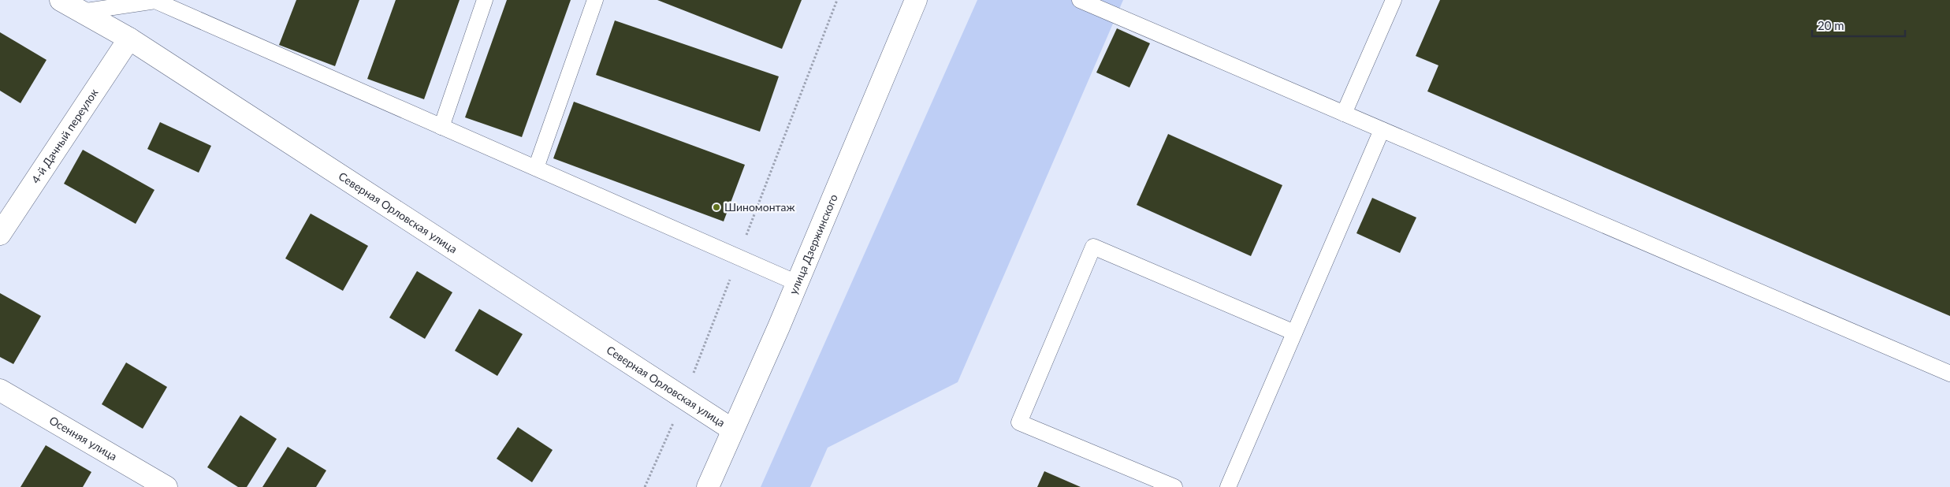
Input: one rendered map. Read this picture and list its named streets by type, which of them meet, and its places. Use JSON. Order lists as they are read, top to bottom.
{
  "streets": {
    "main road": [
      "4-й Дачный переулок",
      "Северная Орловская улица",
      "улица Дзержинского",
      "Осенняя улица"
    ]
  },
  "crossings": [
    ["4-й Дачный переулок", "Северная Орловская улица"],
    ["Северная Орловская улица", "улица Дзержинского"]
  ],
  "places": ["Шиномонтаж"],
  "scale_bar": "20 m"
}
